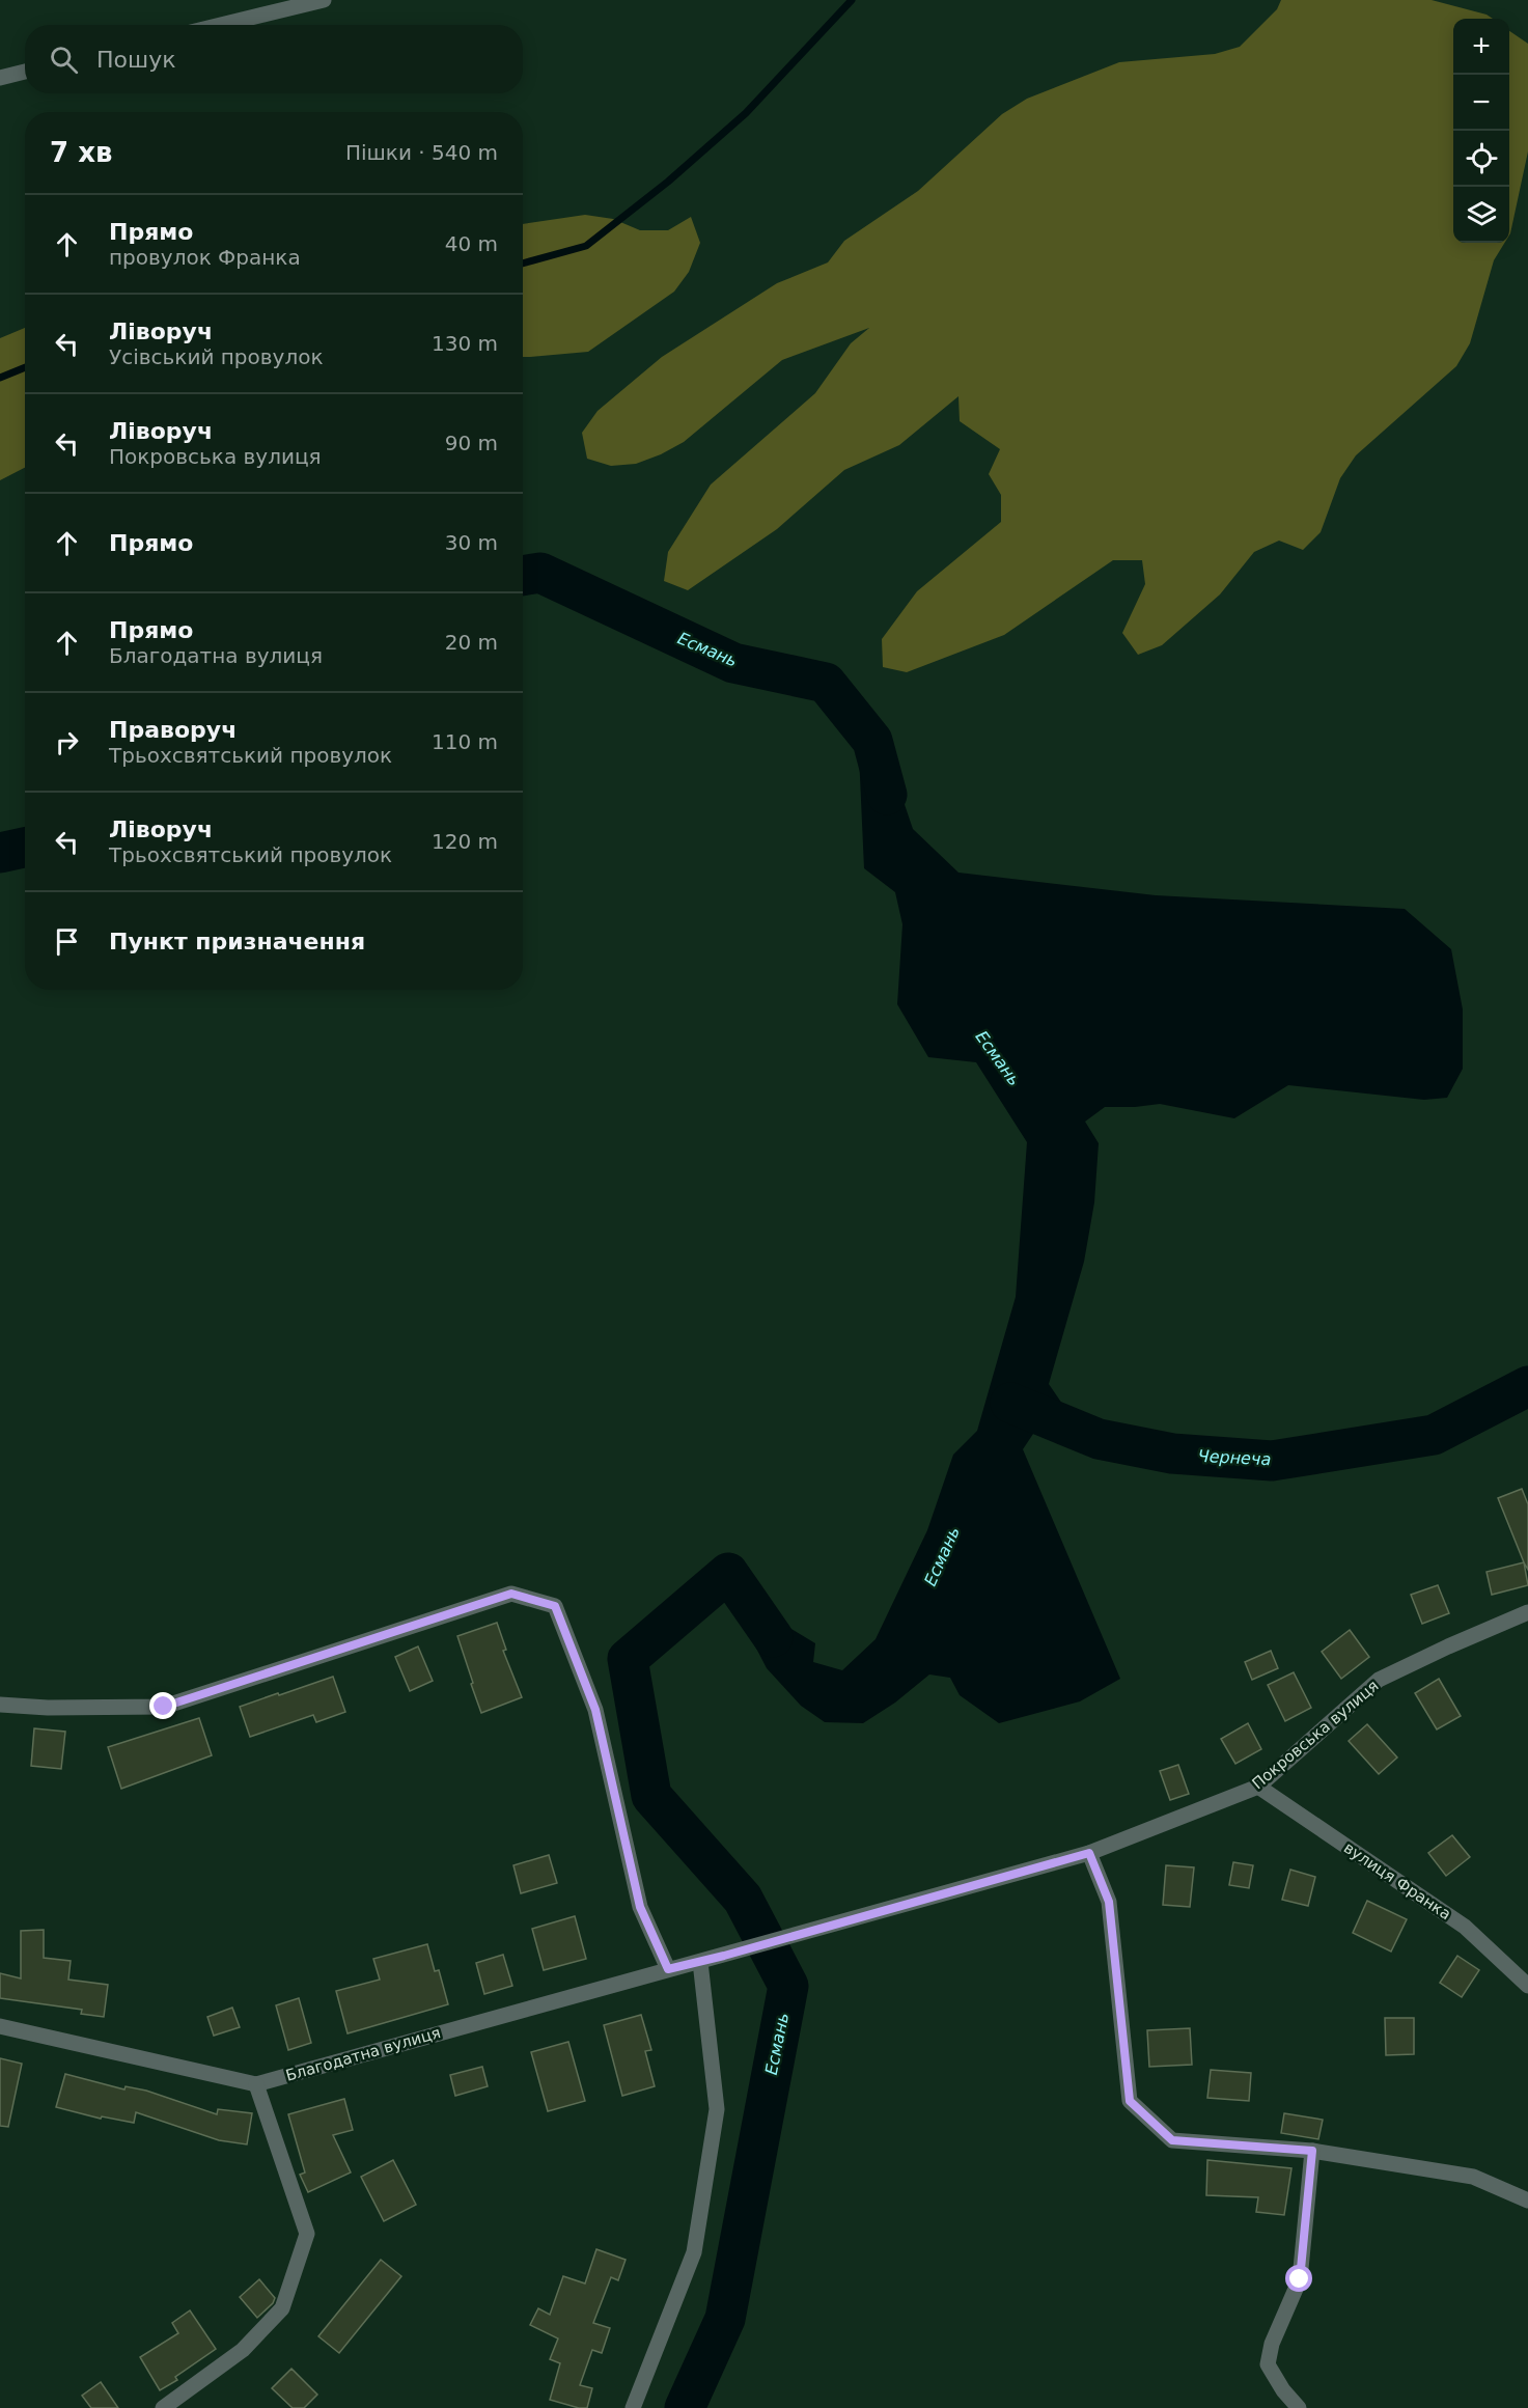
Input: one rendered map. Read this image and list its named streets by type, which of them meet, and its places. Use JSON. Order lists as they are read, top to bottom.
{
  "streets": {
    "street": ["Покровська вулиця", "вулиця Франка", "Благодатна вулиця"]
  },
  "crossings": [
    ["Покровська вулиця", "вулиця Франка"],
    ["Покровська вулиця", "Благодатна вулиця"]
  ],
  "water": ["Есмань", "Чернеча"],
  "page": {
    "map_buttons": ["+", "−"],
    "search": "Пошук",
    "heading": ["7 хв", "Пішки · 540 m"],
    "list": [
      ["Прямо", "провулок Франка", "40 m"],
      ["Ліворуч", "Усівський провулок", "130 m"],
      ["Ліворуч", "Покровська вулиця", "90 m"],
      ["Прямо", "30 m"],
      ["Прямо", "Благодатна вулиця", "20 m"],
      ["Праворуч", "Трьохсвятський провулок", "110 m"],
      ["Ліворуч", "Трьохсвятський провулок", "120 m"],
      "Пункт призначення"
    ]
  }
}
